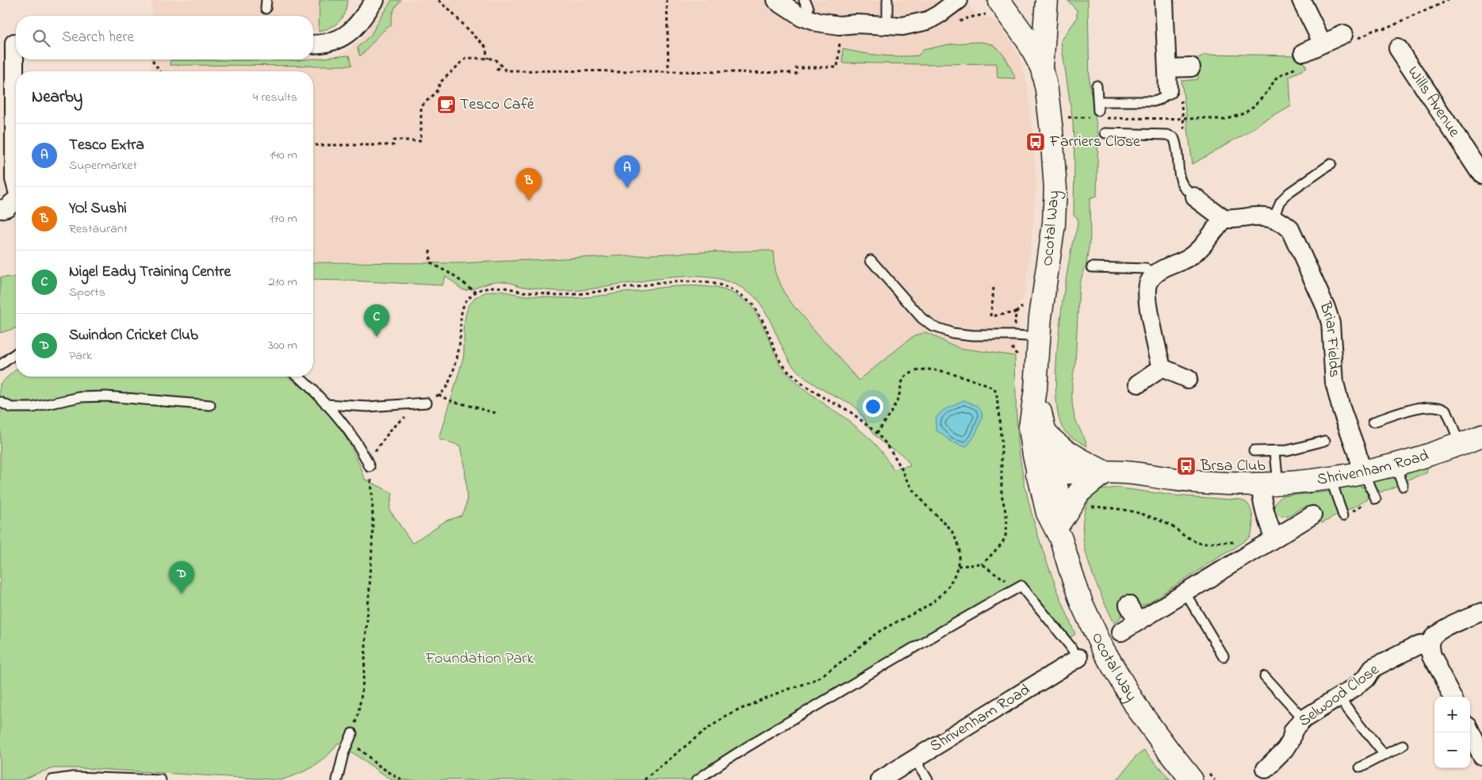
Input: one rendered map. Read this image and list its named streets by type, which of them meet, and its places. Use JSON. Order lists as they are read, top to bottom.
{
  "streets": {
    "main road": ["Ocotal Way", "Shrivenham Road"],
    "street": ["Wills Avenue", "Briar Fields", "Selwood Close"]
  },
  "crossings": [
    ["Ocotal Way", "Shrivenham Road"],
    ["Briar Fields", "Shrivenham Road"]
  ],
  "parks": ["Foundation Park"],
  "places": {
    "cafe": ["Tesco Café"],
    "bus stop": ["Farriers Close", "Brsa Club"]
  },
  "page": {
    "search": "Search here",
    "heading": ["Nearby", "4 results"],
    "list": [
      {
        "mark": "A",
        "name": "Tesco Extra",
        "note": "Supermarket",
        "value": "140 m"
      },
      {
        "mark": "B",
        "name": "YO! Sushi",
        "note": "Restaurant",
        "value": "170 m"
      },
      {
        "mark": "C",
        "name": "Nigel Eady Training Centre",
        "note": "Sports",
        "value": "210 m"
      },
      {
        "mark": "D",
        "name": "Swindon Cricket Club",
        "note": "Park",
        "value": "300 m"
      }
    ],
    "pins": [
      "A",
      "B",
      "C",
      "D"
    ],
    "map_buttons": ["+", "−"]
  }
}
